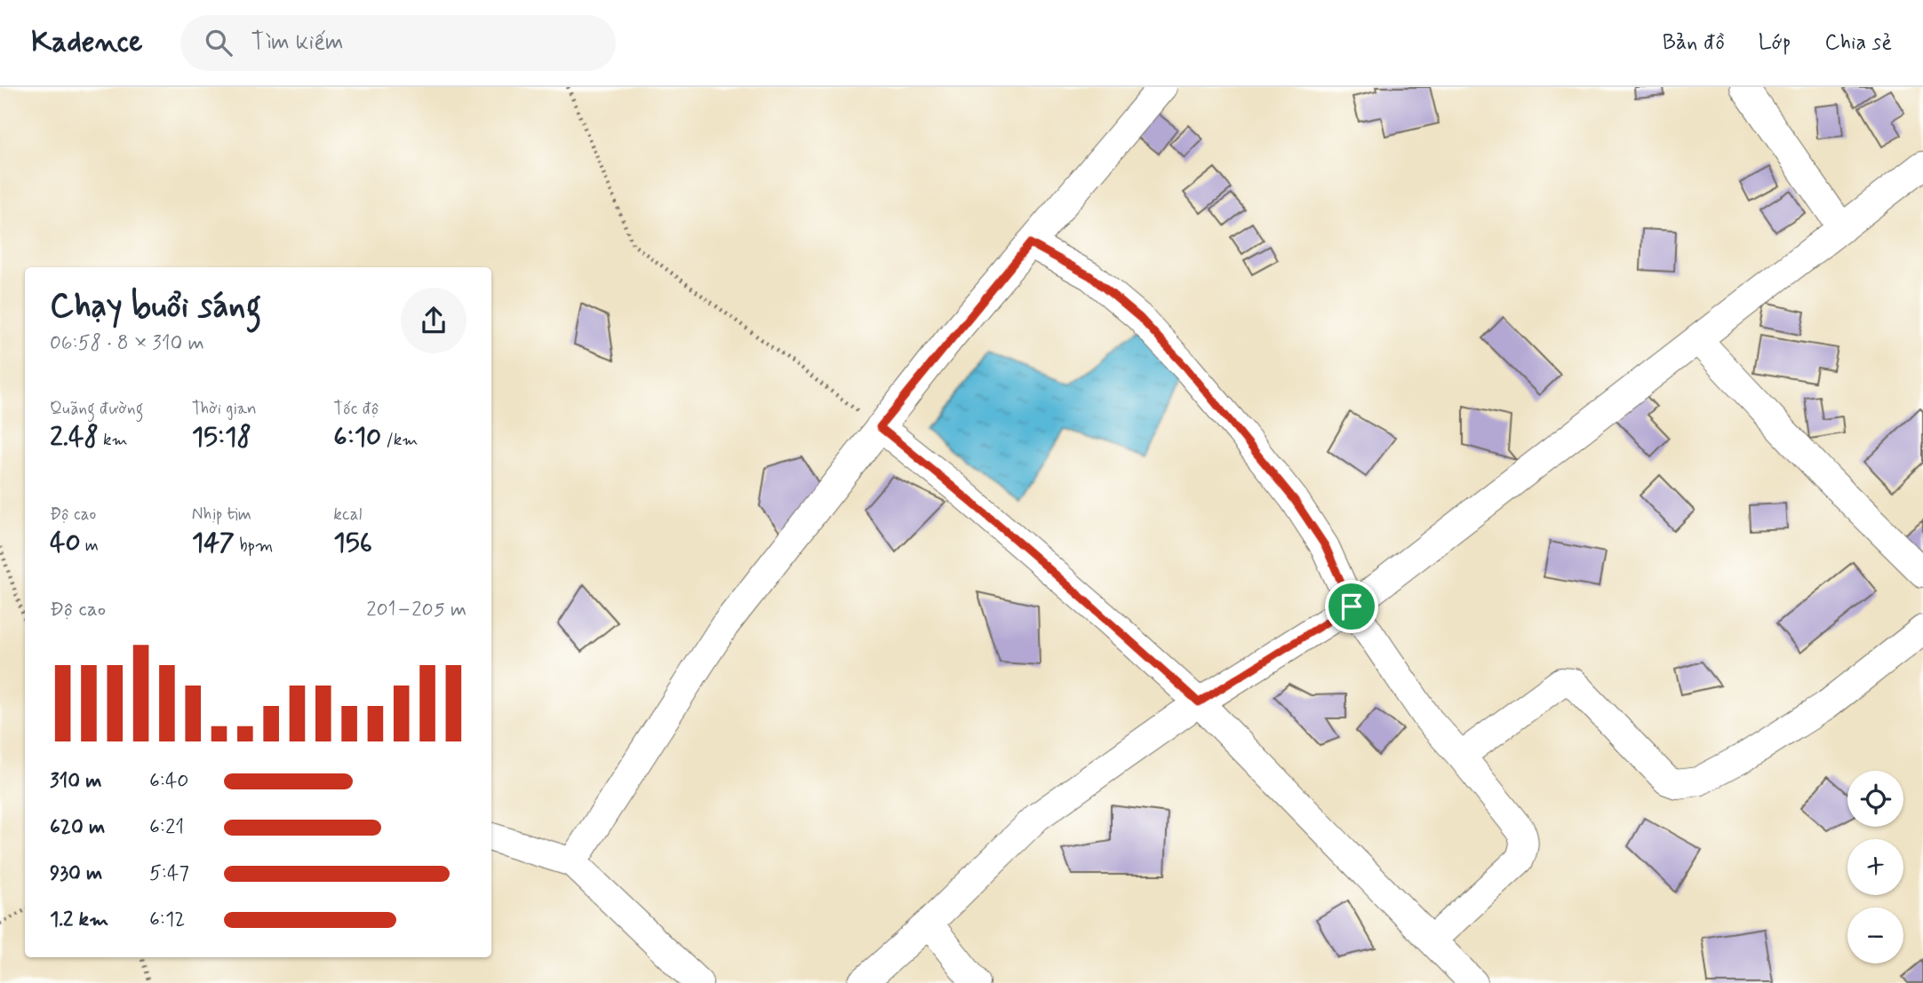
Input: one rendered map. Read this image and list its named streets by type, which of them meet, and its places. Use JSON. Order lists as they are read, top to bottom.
{
  "page": {
    "header": "Kadence",
    "search": "Tìm kiếm",
    "nav": ["Bản đồ", "Lớp", "Chia sẻ"],
    "heading": ["Chạy buổi sáng", "06:58 · 8 × 310 m"],
    "stats": [
      ["Quãng đường", "2.48 km"],
      ["Thời gian", "15:18"],
      ["Tốc độ", "6:10 /km"],
      ["Độ cao", "40 m"],
      ["Nhịp tim", "147 bpm"],
      ["kcal", "156"]
    ],
    "chart": ["Độ cao", "201–205 m"],
    "list": [
      {
        "name": "310 m",
        "note": "6:40"
      },
      {
        "name": "620 m",
        "note": "6:21"
      },
      {
        "name": "930 m",
        "note": "5:47"
      },
      {
        "name": "1.2 km",
        "note": "6:12"
      }
    ],
    "map_buttons": ["+", "−"]
  }
}
